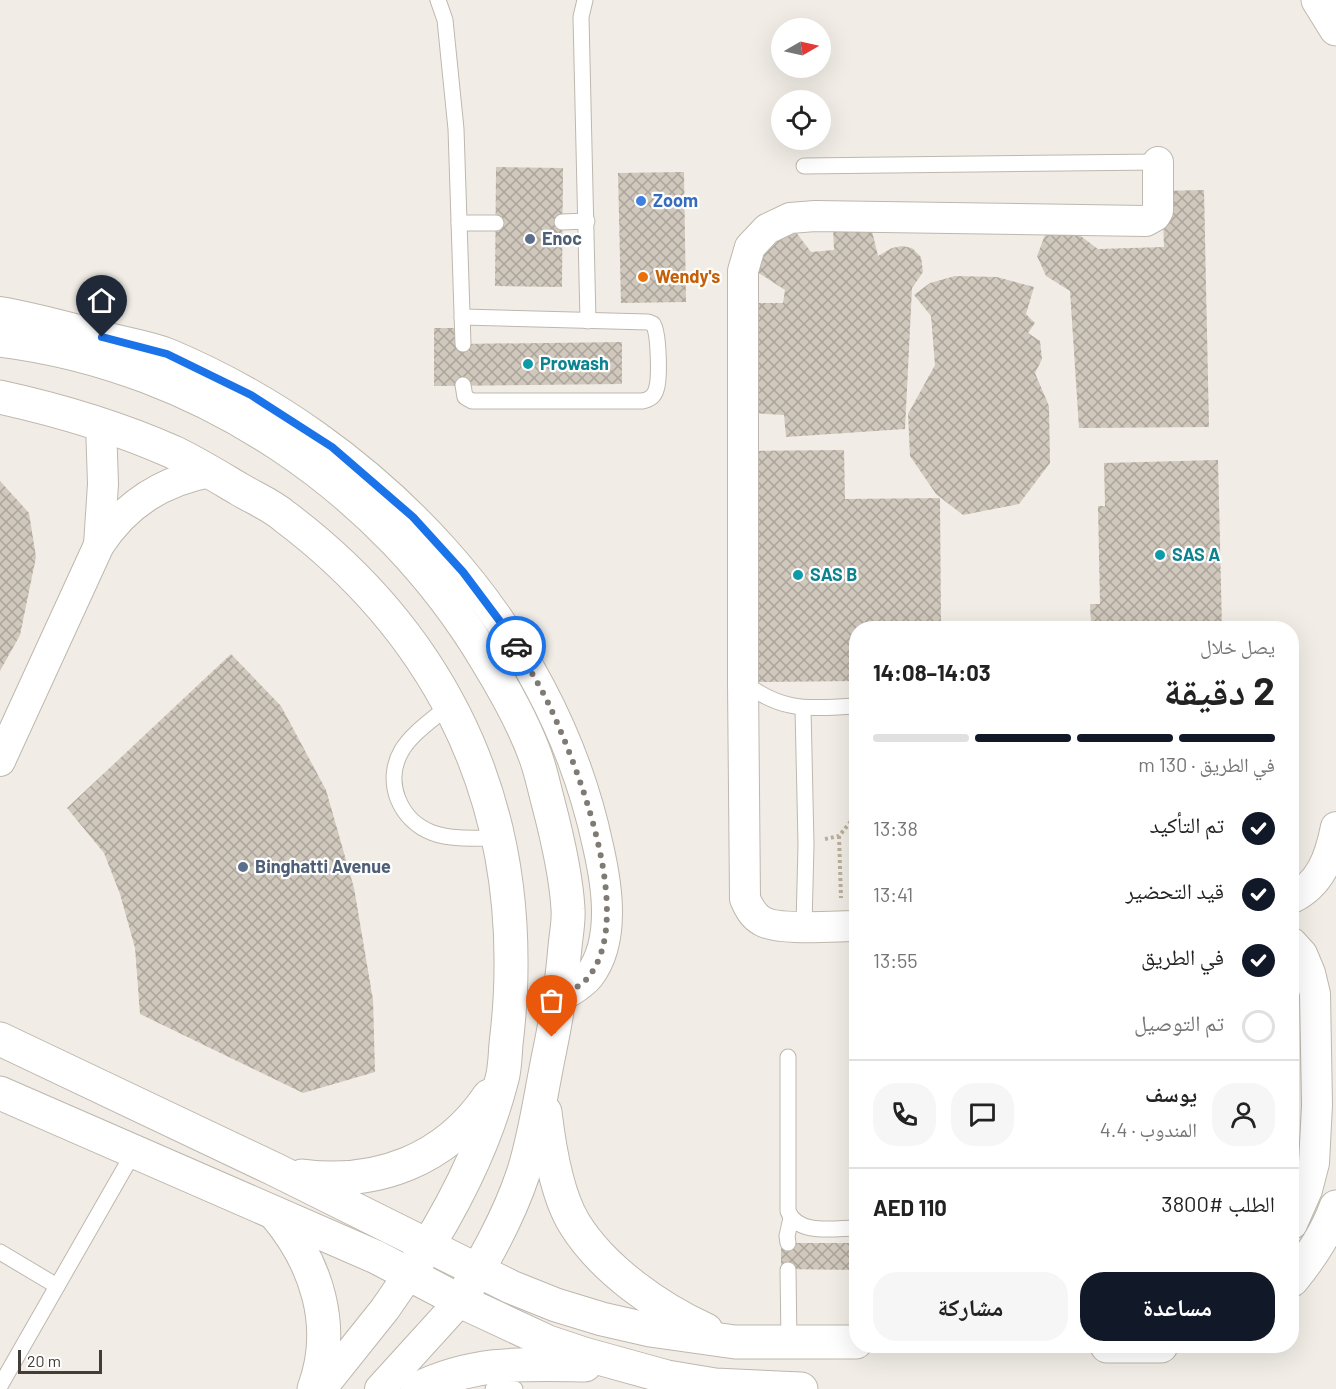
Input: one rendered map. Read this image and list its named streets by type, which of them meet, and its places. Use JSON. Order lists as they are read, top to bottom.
{
  "places": [
    "Zoom",
    "Enoc",
    "Wendy's",
    "Prowash",
    "SAS A",
    "SAS B",
    "Binghatti Avenue"
  ],
  "scale_bar": "20 m",
  "north": "right",
  "page": {
    "heading": ["2 دقيقة", "يصل خلال", "14:03–14:08"],
    "panel": [
      "يوسف",
      "المندوب · 4.4",
      "الطلب #3800",
      "AED 110"
    ],
    "bar": "في الطريق · 130 m",
    "list": [
      ["تم التأكيد", "13:38"],
      ["قيد التحضير", "13:41"],
      ["في الطريق", "13:55"],
      "تم التوصيل"
    ],
    "buttons": ["مساعدة", "مشاركة"],
    "scale": "20 m"
  }
}
